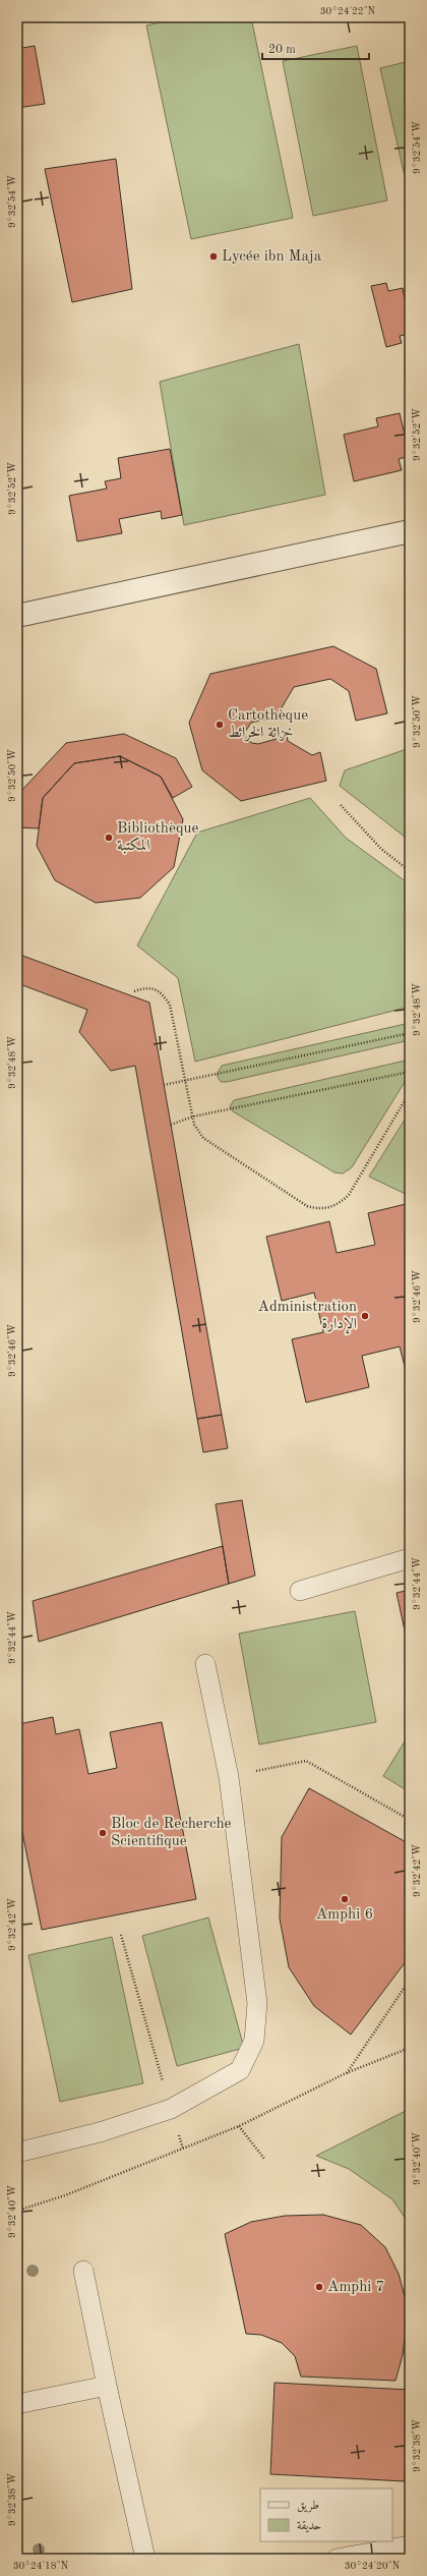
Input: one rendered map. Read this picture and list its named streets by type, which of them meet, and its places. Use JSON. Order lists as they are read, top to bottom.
{
  "places": [
    "Lycée ibn Maja",
    "Cartothèque خزائة الخرائط",
    "Bibliothèque المكتبة",
    "Administration الإدارة",
    "Bloc de Recherche Scientifique",
    "Amphi 6",
    "Amphi 7"
  ],
  "legend": ["طريق", "حديقة"],
  "scale_bar": "20 m",
  "coordinates": [
    "30°24'22\"N",
    "9°32'54\"W",
    "9°32'52\"W",
    "9°32'50\"W",
    "9°32'48\"W",
    "9°32'46\"W",
    "9°32'44\"W",
    "9°32'42\"W",
    "9°32'40\"W",
    "9°32'38\"W",
    "30°24'18\"N",
    "30°24'20\"N"
  ]
}
